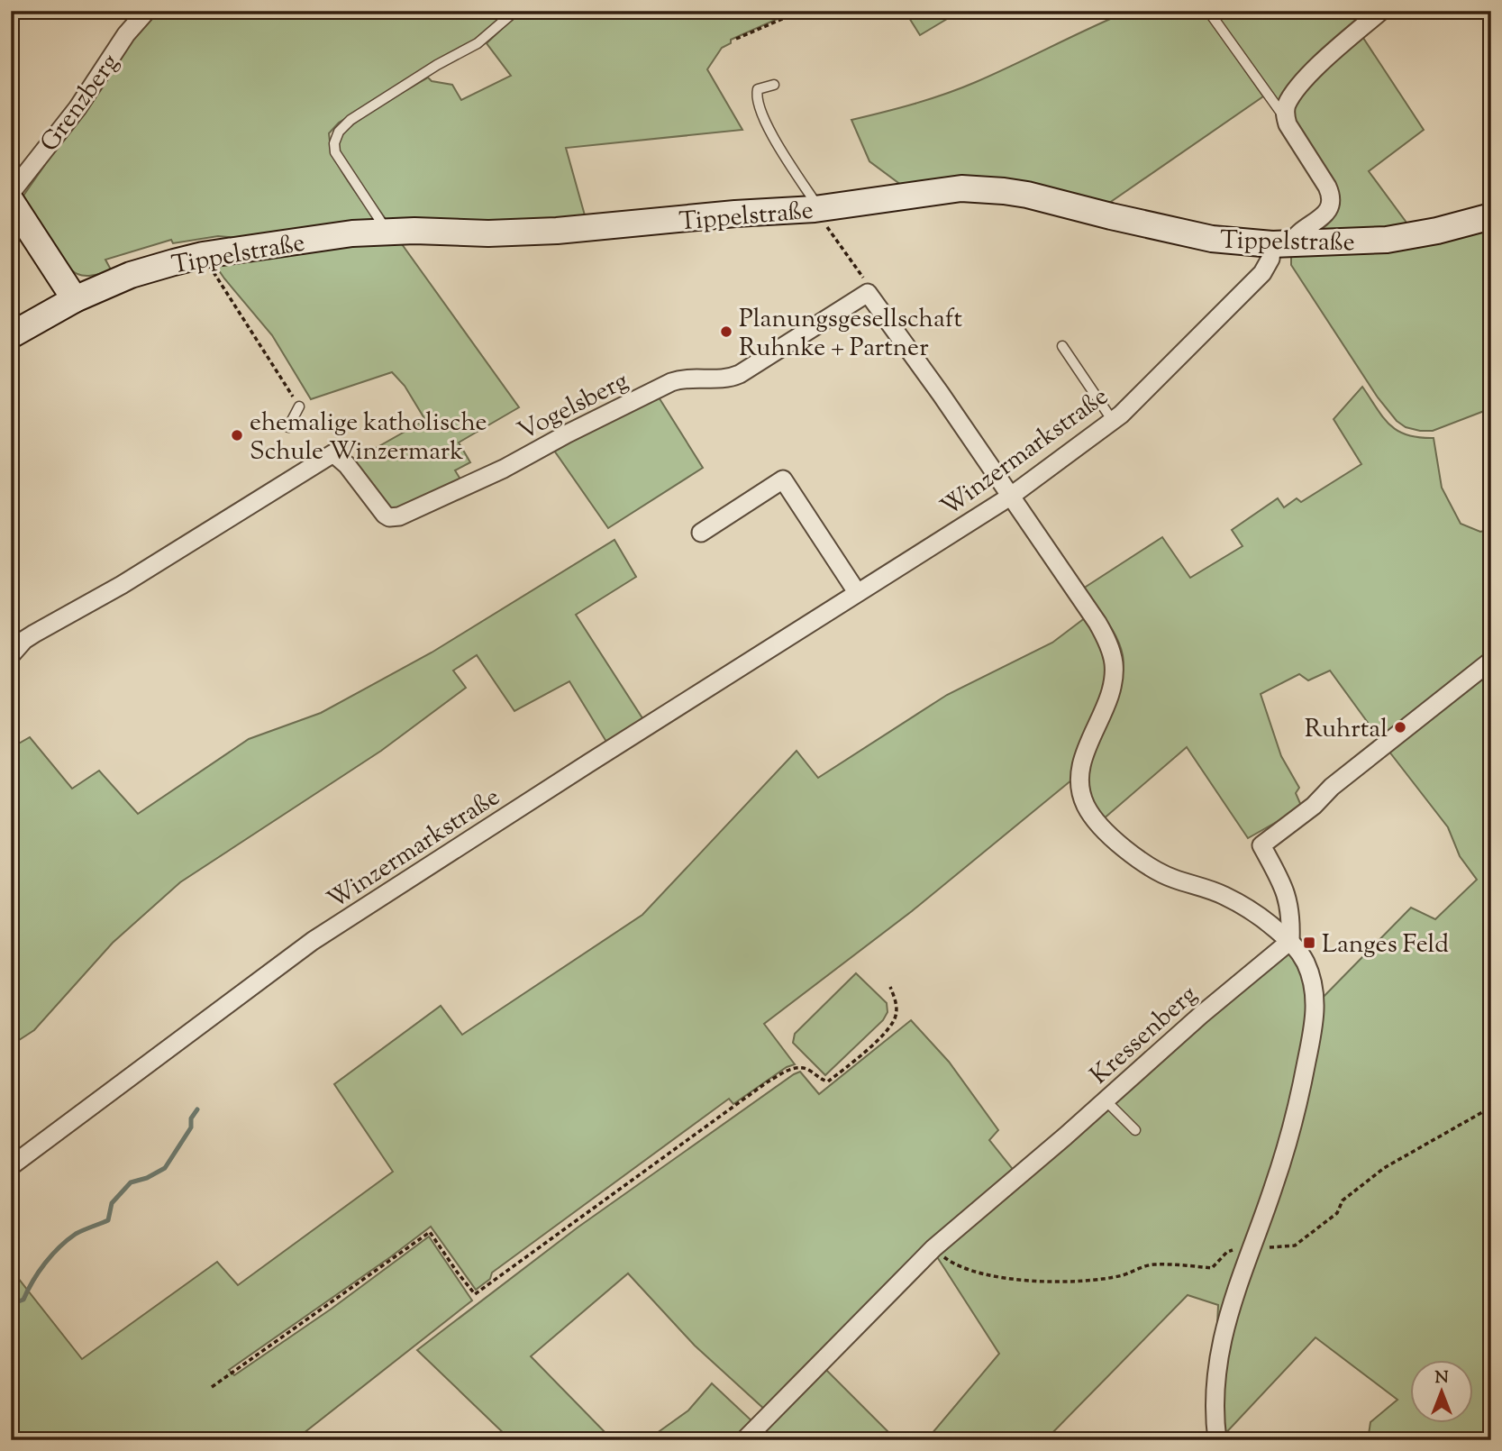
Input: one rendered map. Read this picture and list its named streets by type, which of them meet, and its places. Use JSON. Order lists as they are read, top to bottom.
{
  "streets": {
    "street": [
      "Grenzberg",
      "Tippelstraße",
      "Vogelsberg",
      "Winzermarkstraße",
      "Kressenberg"
    ]
  },
  "crossings": [
    ["Tippelstraße", "Winzermarkstraße"]
  ],
  "places": {
    "other": ["Planungsgesellschaft Ruhnke + Partner", "ehemalige katholische Schule Winzermark", "Ruhrtal"],
    "transit": ["Langes Feld"]
  },
  "north": "top"
}
